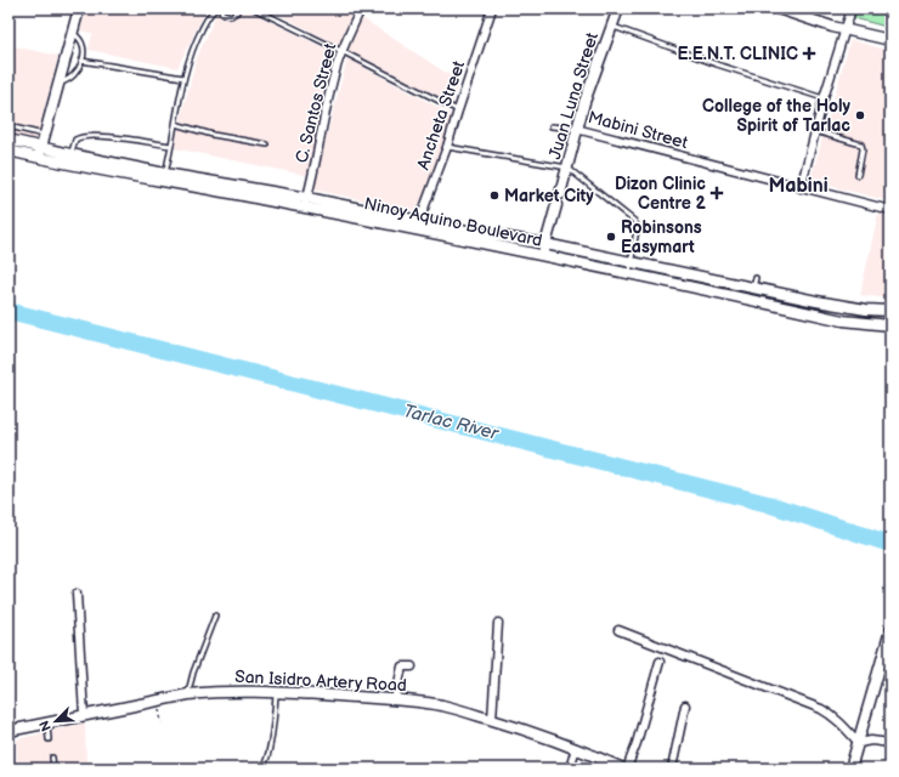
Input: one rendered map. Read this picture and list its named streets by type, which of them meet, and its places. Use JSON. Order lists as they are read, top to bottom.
{
  "streets": {
    "main road": ["Juan Luna Street", "Ninoy Aquino Boulevard", "San Isidro Artery Road"],
    "street": ["C. Santos Street", "Ancheta Street", "Mabini Street"]
  },
  "crossings": [
    ["Juan Luna Street", "Mabini Street"],
    ["C. Santos Street", "Ninoy Aquino Boulevard"],
    ["Ancheta Street", "Ninoy Aquino Boulevard"]
  ],
  "districts": ["Mabini"],
  "water": ["Tarlac River"],
  "places": {
    "health": ["E.E.N.T. CLINIC", "Dizon Clinic Centre 2"],
    "other": ["College of the Holy Spirit of Tarlac", "Market City", "Robinsons Easymart"]
  },
  "north": "bottom left"
}
